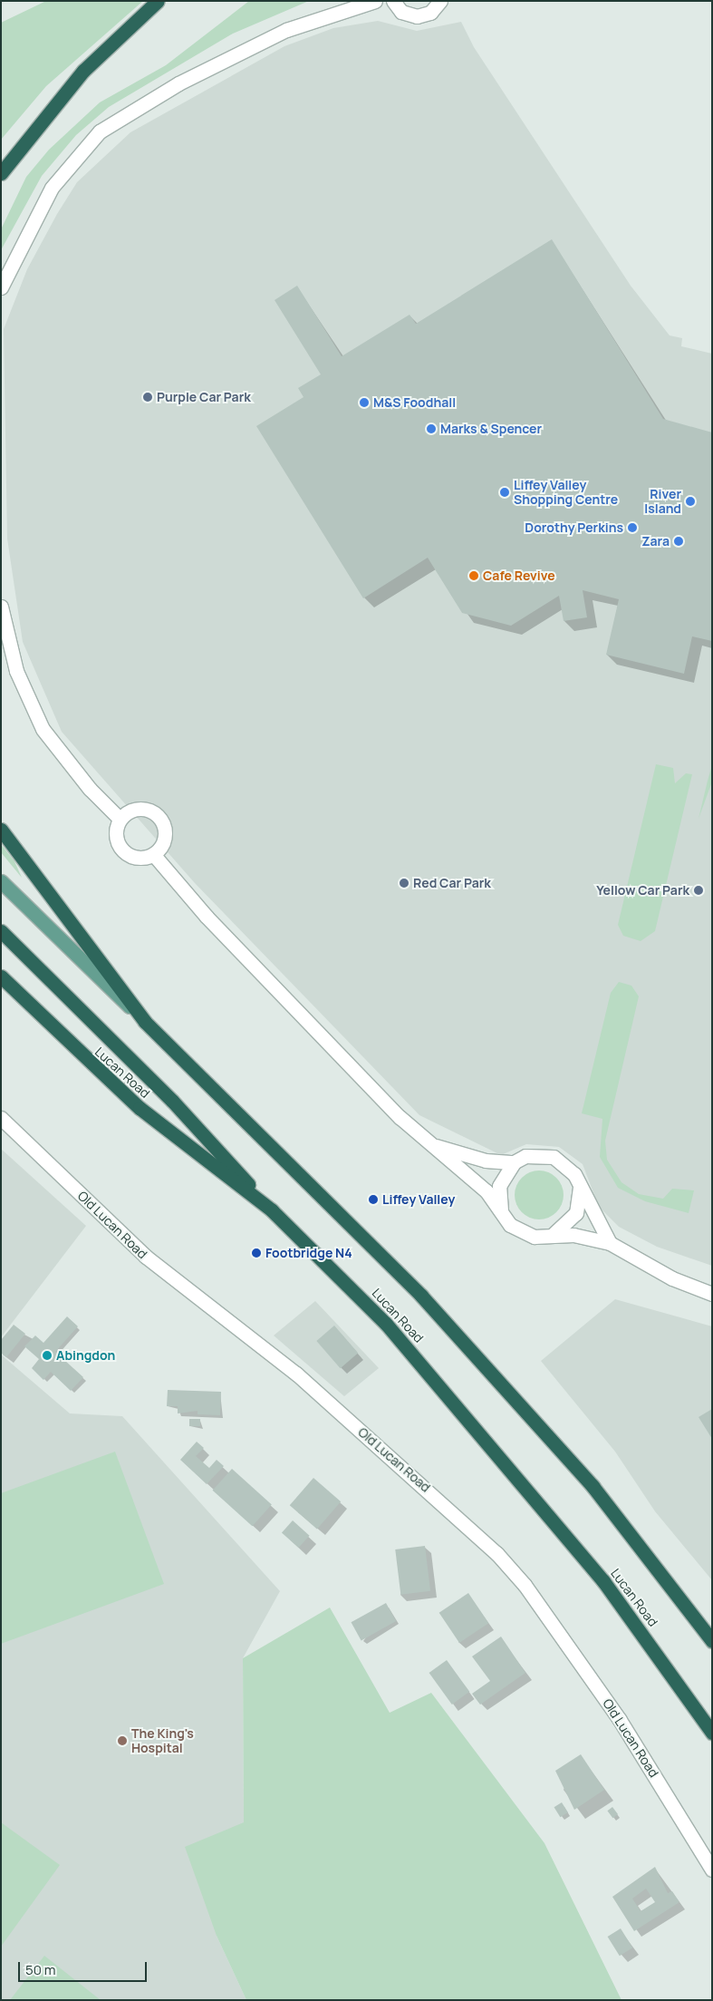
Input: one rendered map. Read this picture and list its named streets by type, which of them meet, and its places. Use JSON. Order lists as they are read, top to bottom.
{
  "streets": {
    "highway": ["Lucan Road"],
    "street": ["Old Lucan Road"]
  },
  "places": [
    "Purple Car Park",
    "M&S Foodhall",
    "Marks & Spencer",
    "Liffey Valley Shopping Centre",
    "River Island",
    "Dorothy Perkins",
    "Zara",
    "Cafe Revive",
    "Red Car Park",
    "Yellow Car Park",
    "Liffey Valley",
    "Footbridge N4",
    "Abingdon",
    "The King's Hospital"
  ],
  "scale_bar": "50 m"
}
